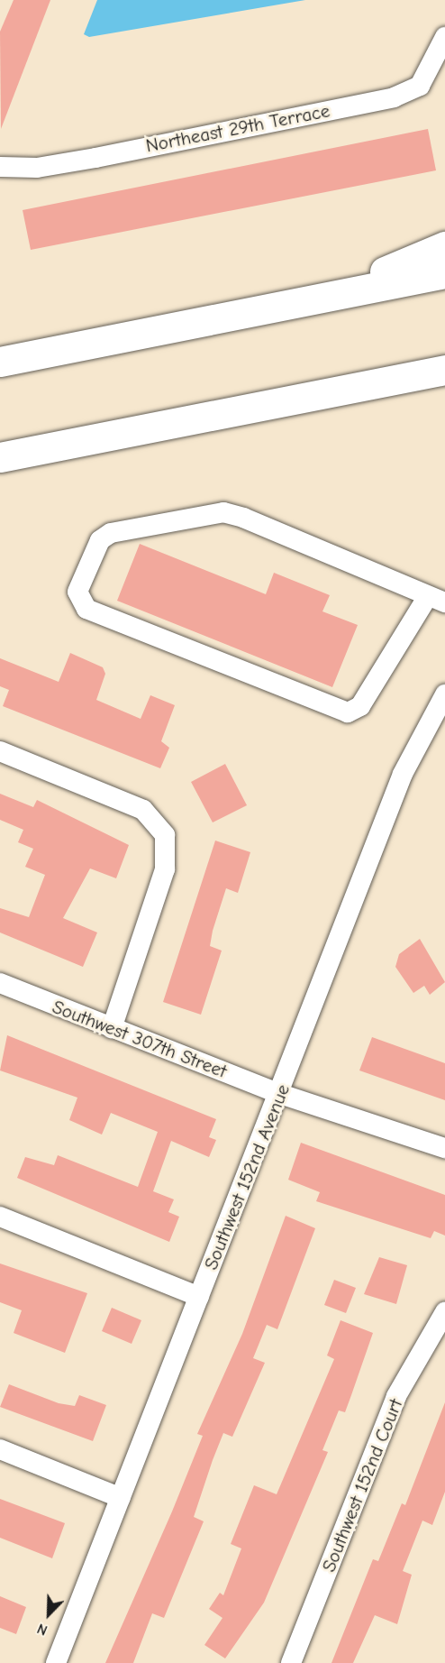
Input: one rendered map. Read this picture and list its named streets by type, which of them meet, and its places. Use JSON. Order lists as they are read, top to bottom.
{
  "streets": {
    "street": [
      "Northeast 29th Terrace",
      "Southwest 307th Street",
      "Southwest 152nd Avenue",
      "Southwest 152nd Court"
    ]
  },
  "crossings": [
    ["Southwest 307th Street", "Southwest 152nd Avenue"]
  ],
  "north": "bottom left"
}
